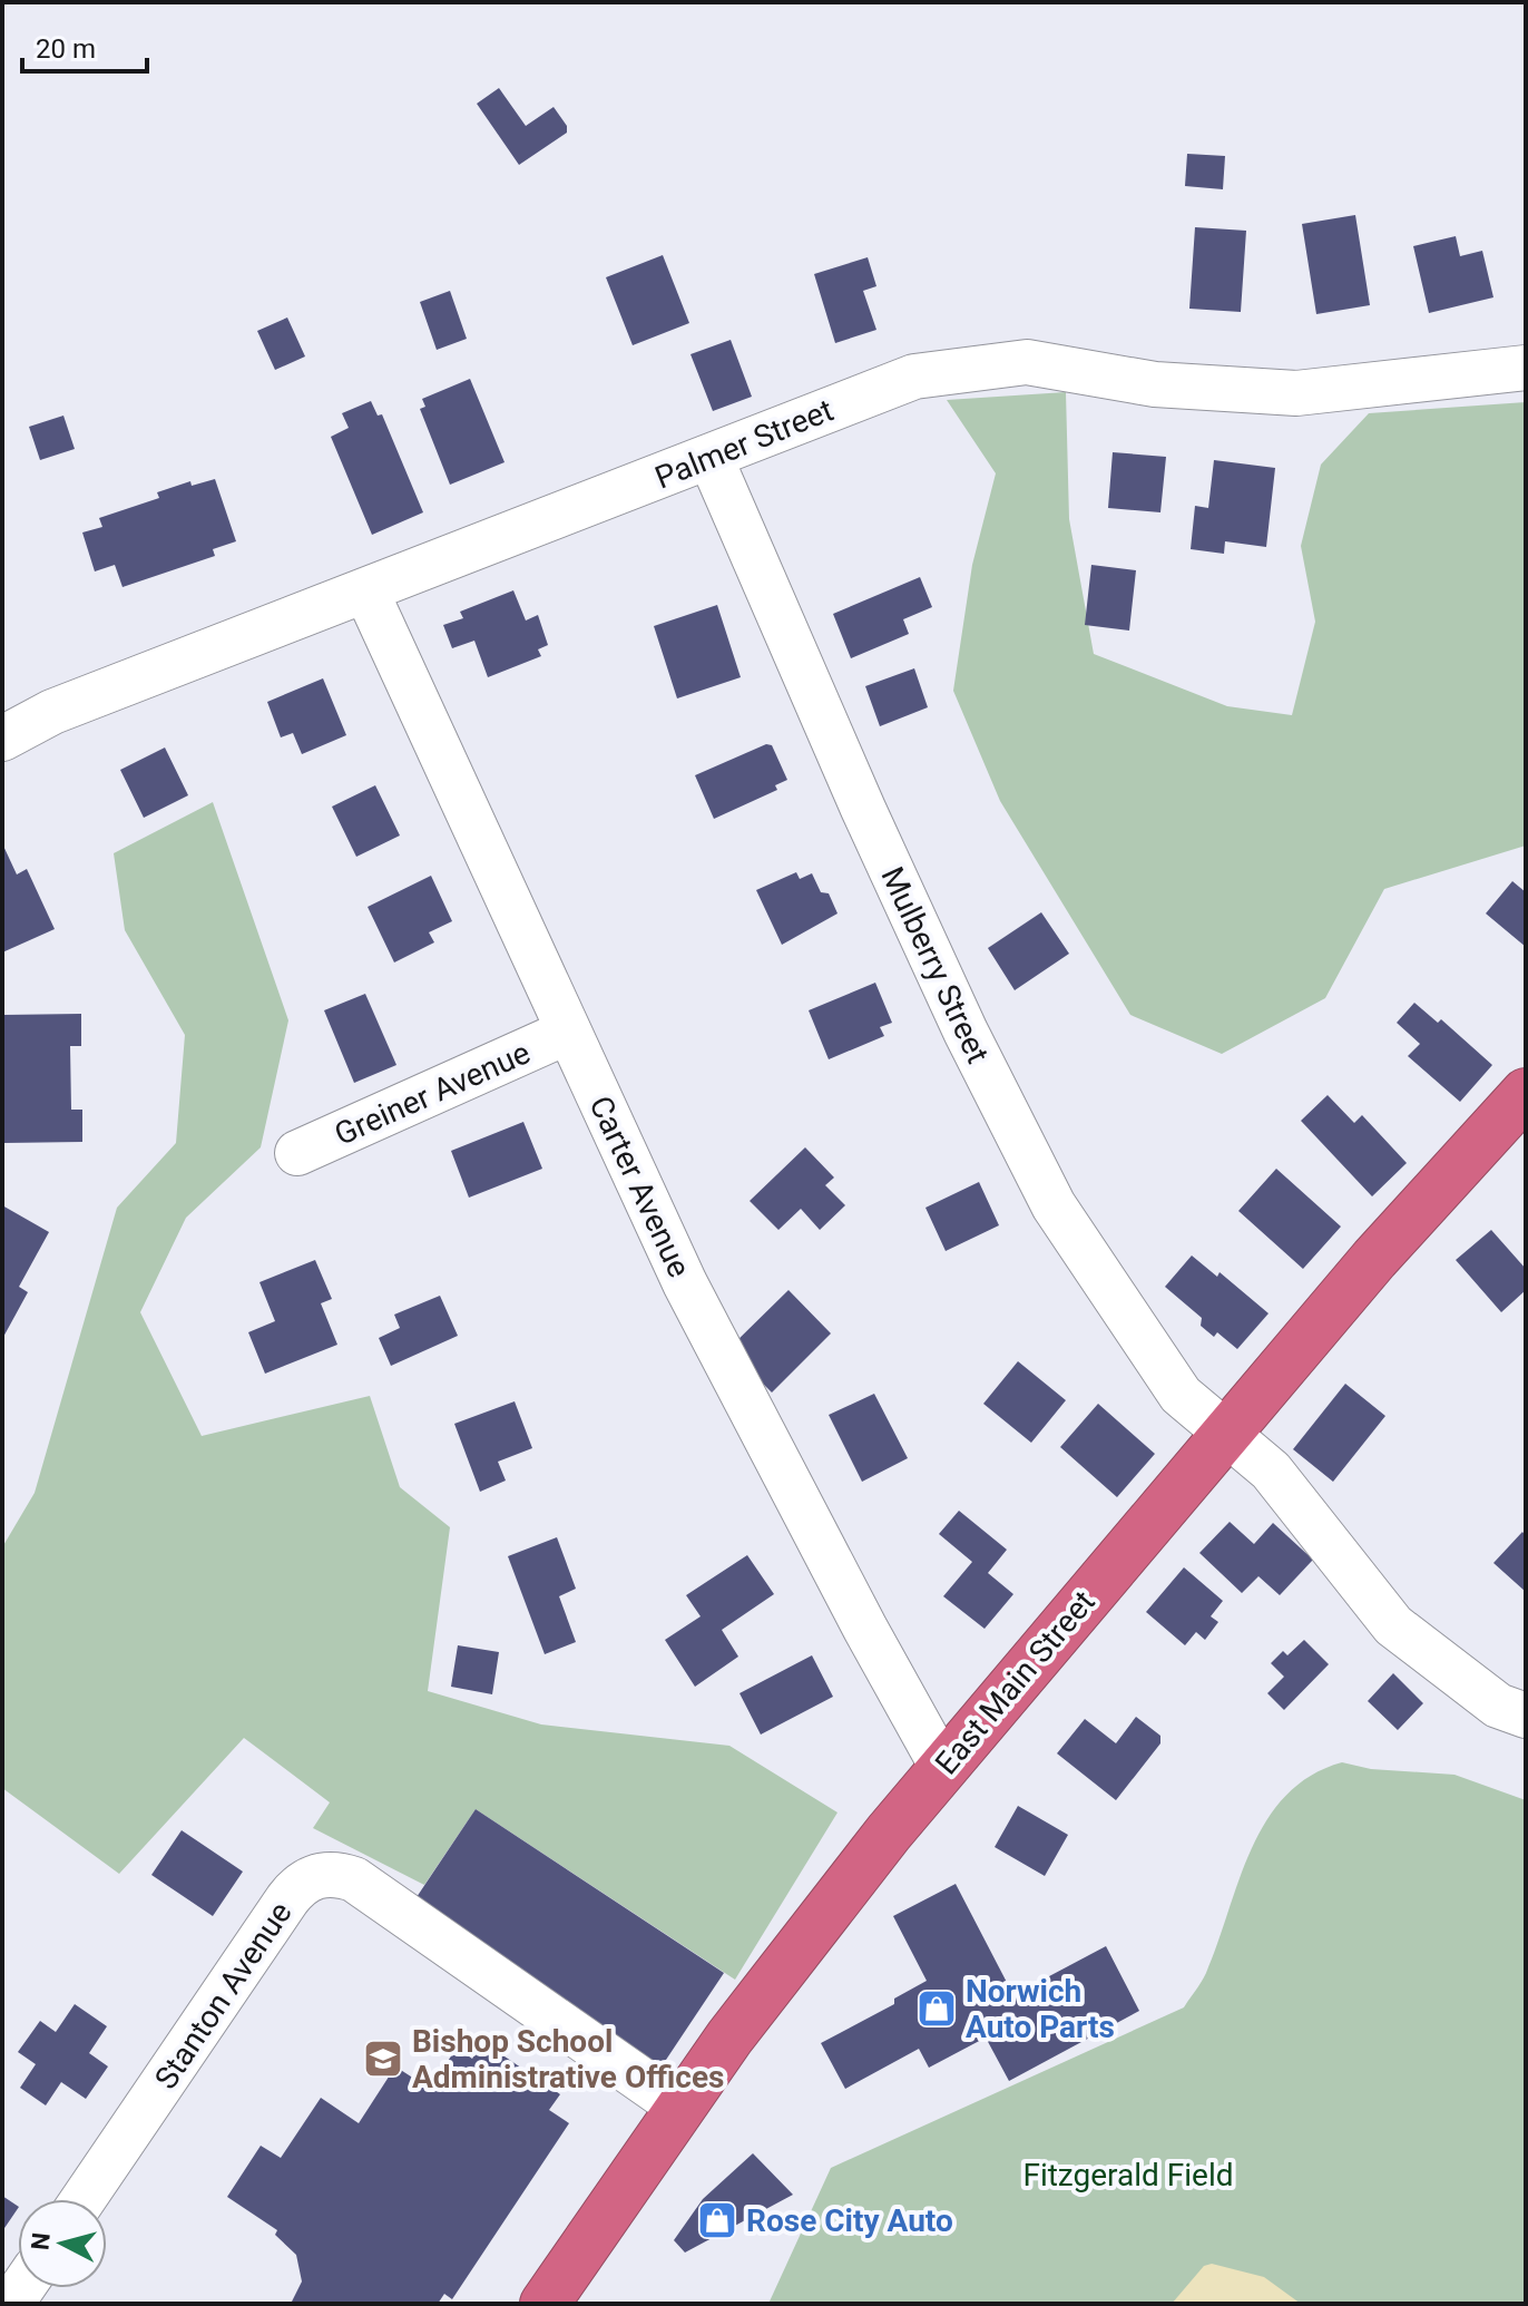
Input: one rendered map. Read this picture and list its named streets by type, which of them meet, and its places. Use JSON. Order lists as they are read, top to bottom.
{
  "streets": {
    "highway": ["East Main Street"],
    "street": [
      "Palmer Street",
      "Mulberry Street",
      "Greiner Avenue",
      "Carter Avenue",
      "Stanton Avenue"
    ]
  },
  "crossings": [
    ["Palmer Street", "Mulberry Street"],
    ["Palmer Street", "Carter Avenue"],
    ["Mulberry Street", "East Main Street"],
    ["Greiner Avenue", "Carter Avenue"],
    ["Carter Avenue", "East Main Street"],
    ["East Main Street", "Stanton Avenue"]
  ],
  "parks": ["Fitzgerald Field"],
  "places": {
    "shop": ["Norwich Auto Parts", "Rose City Auto"],
    "school or university": ["Bishop School Administrative Offices"]
  },
  "scale_bar": "20 m",
  "north": "left"
}
